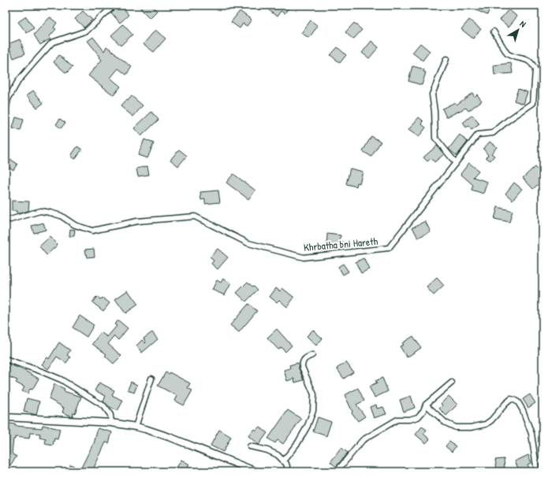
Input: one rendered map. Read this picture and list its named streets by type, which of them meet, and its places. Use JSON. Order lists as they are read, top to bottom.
{
  "streets": {
    "street": ["Khrbatha bni Hareth"]
  },
  "north": "top right"
}
